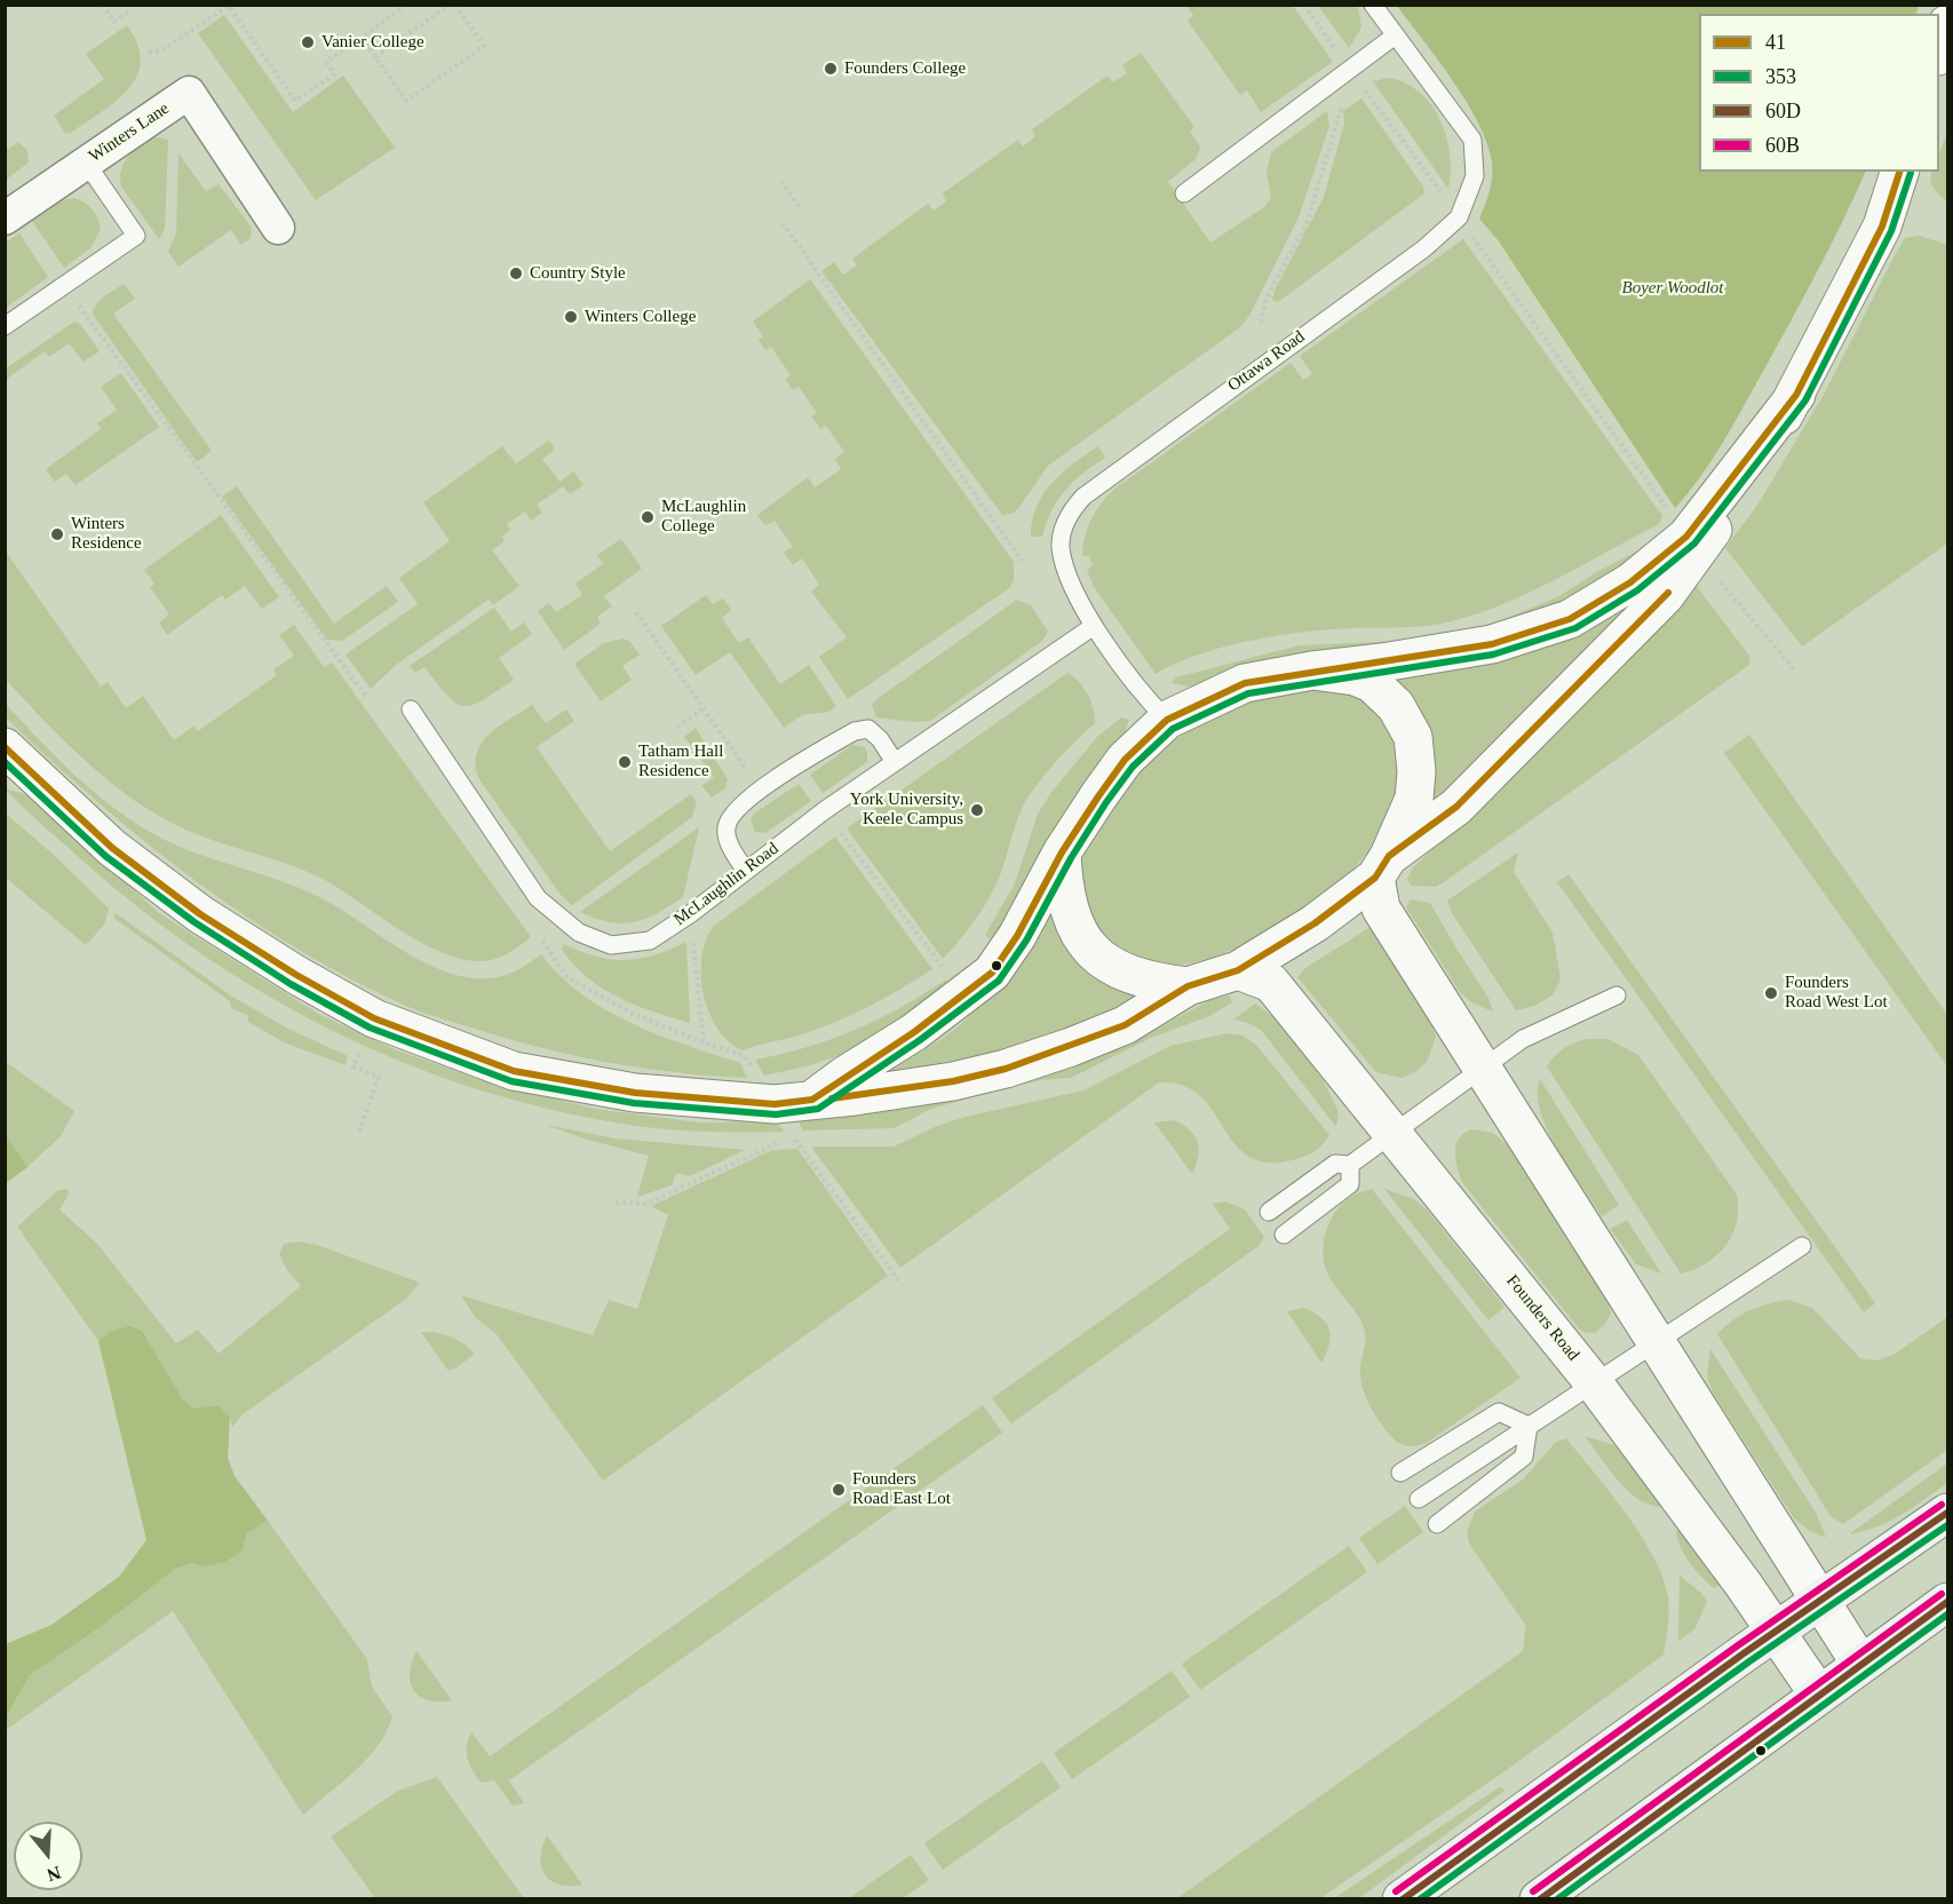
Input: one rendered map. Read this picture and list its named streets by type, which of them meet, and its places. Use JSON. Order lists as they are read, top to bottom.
{
  "streets": {
    "street": ["Winters Lane", "Founders Road"],
    "lane": ["Ottawa Road", "McLaughlin Road"]
  },
  "crossings": [
    ["Ottawa Road", "McLaughlin Road"]
  ],
  "parks": ["Boyer Woodlot"],
  "places": [
    "Vanier College",
    "Founders College",
    "Country Style",
    "Winters College",
    "McLaughlin College",
    "Winters Residence",
    "Tatham Hall Residence",
    "York University, Keele Campus",
    "Founders Road West Lot",
    "Founders Road East Lot"
  ],
  "lines": [
    "transit line 41",
    "transit line 353",
    "transit line 60B",
    "transit line 60D"
  ],
  "legend": [
    "41",
    "353",
    "60D",
    "60B"
  ],
  "north": "bottom"
}
